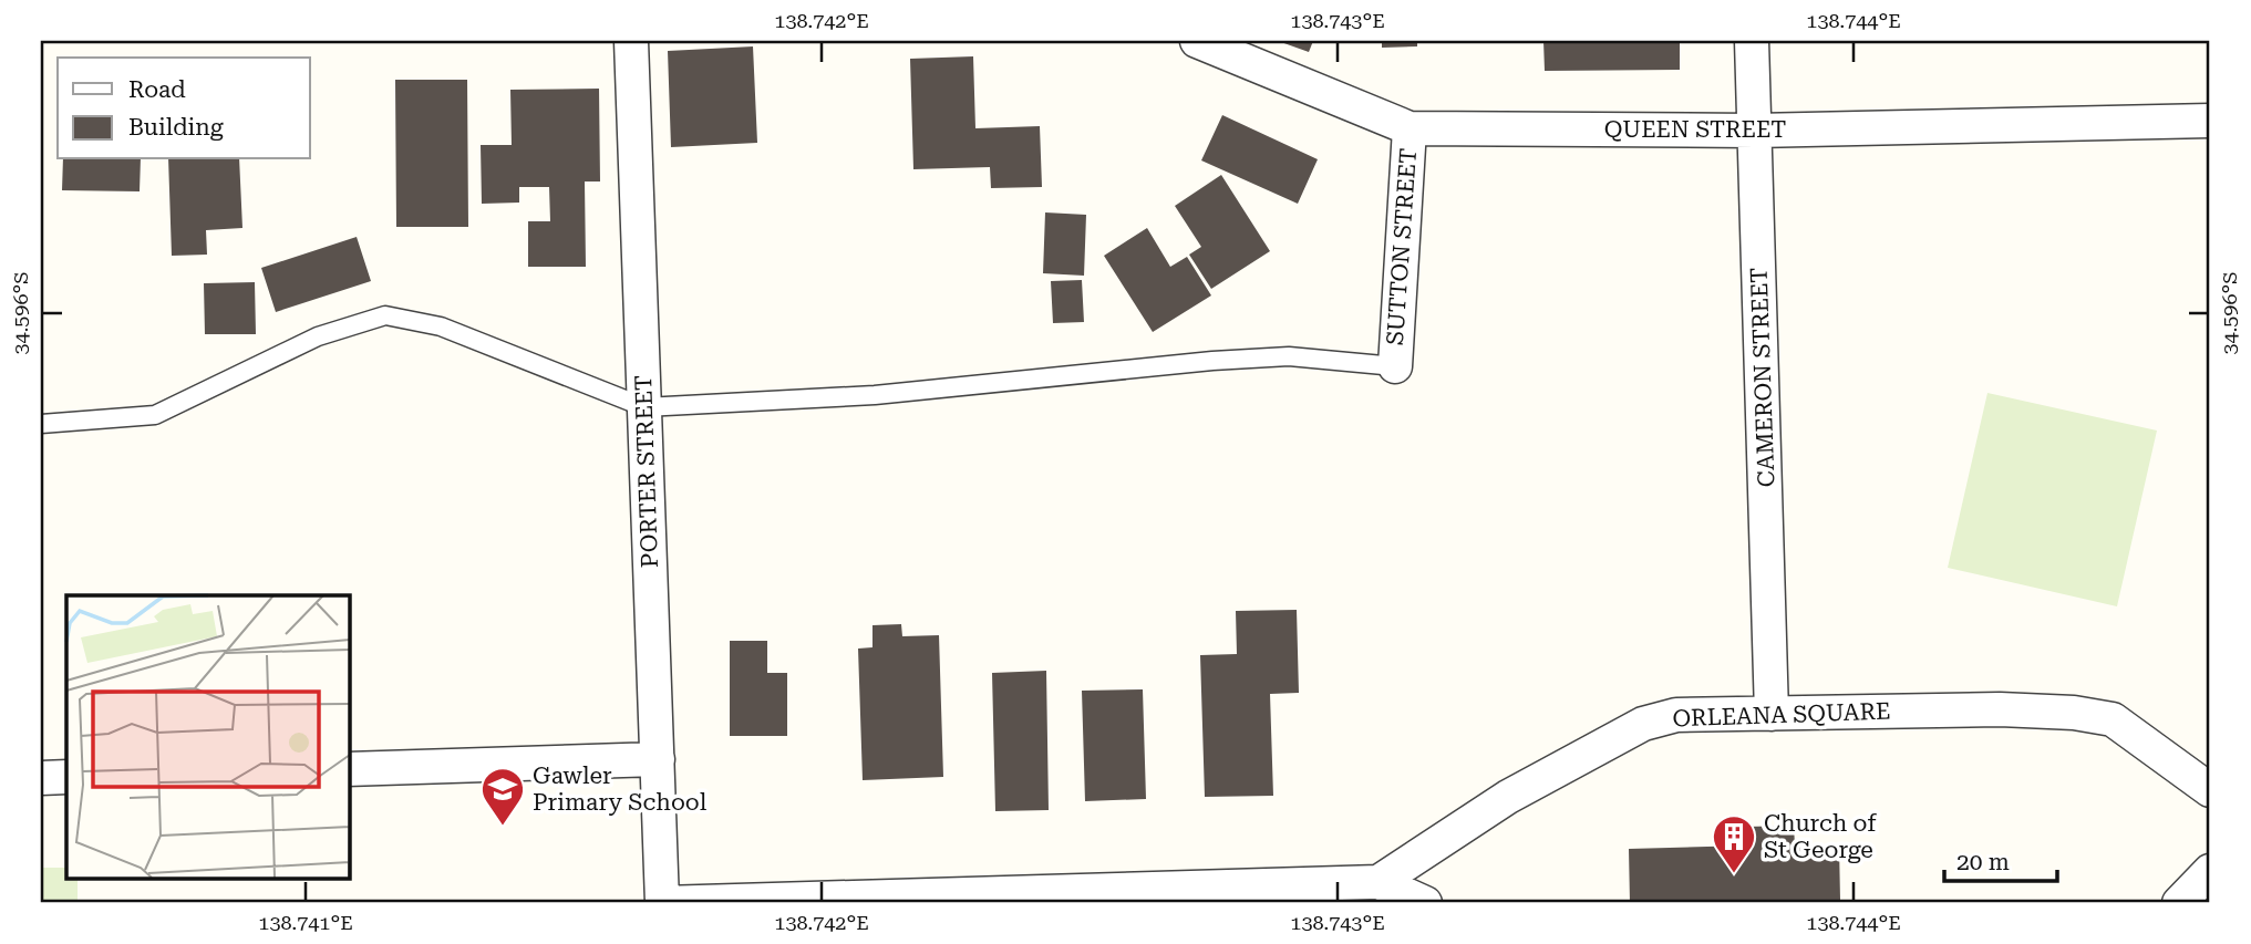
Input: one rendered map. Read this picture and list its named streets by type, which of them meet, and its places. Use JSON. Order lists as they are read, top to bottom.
{
  "streets": {
    "street": [
      "QUEEN STREET",
      "SUTTON STREET",
      "CAMERON STREET",
      "PORTER STREET",
      "ORLEANA SQUARE"
    ]
  },
  "crossings": [
    ["QUEEN STREET", "SUTTON STREET"],
    ["QUEEN STREET", "CAMERON STREET"],
    ["CAMERON STREET", "ORLEANA SQUARE"]
  ],
  "places": {
    "school or university": ["Gawler Primary School"],
    "building": ["Church of St George"]
  },
  "legend": ["Road", "Building"],
  "scale_bar": "20 m",
  "coordinates": [
    "138.742°E",
    "138.743°E",
    "138.744°E",
    "34.596°S",
    "138.741°E"
  ]
}
